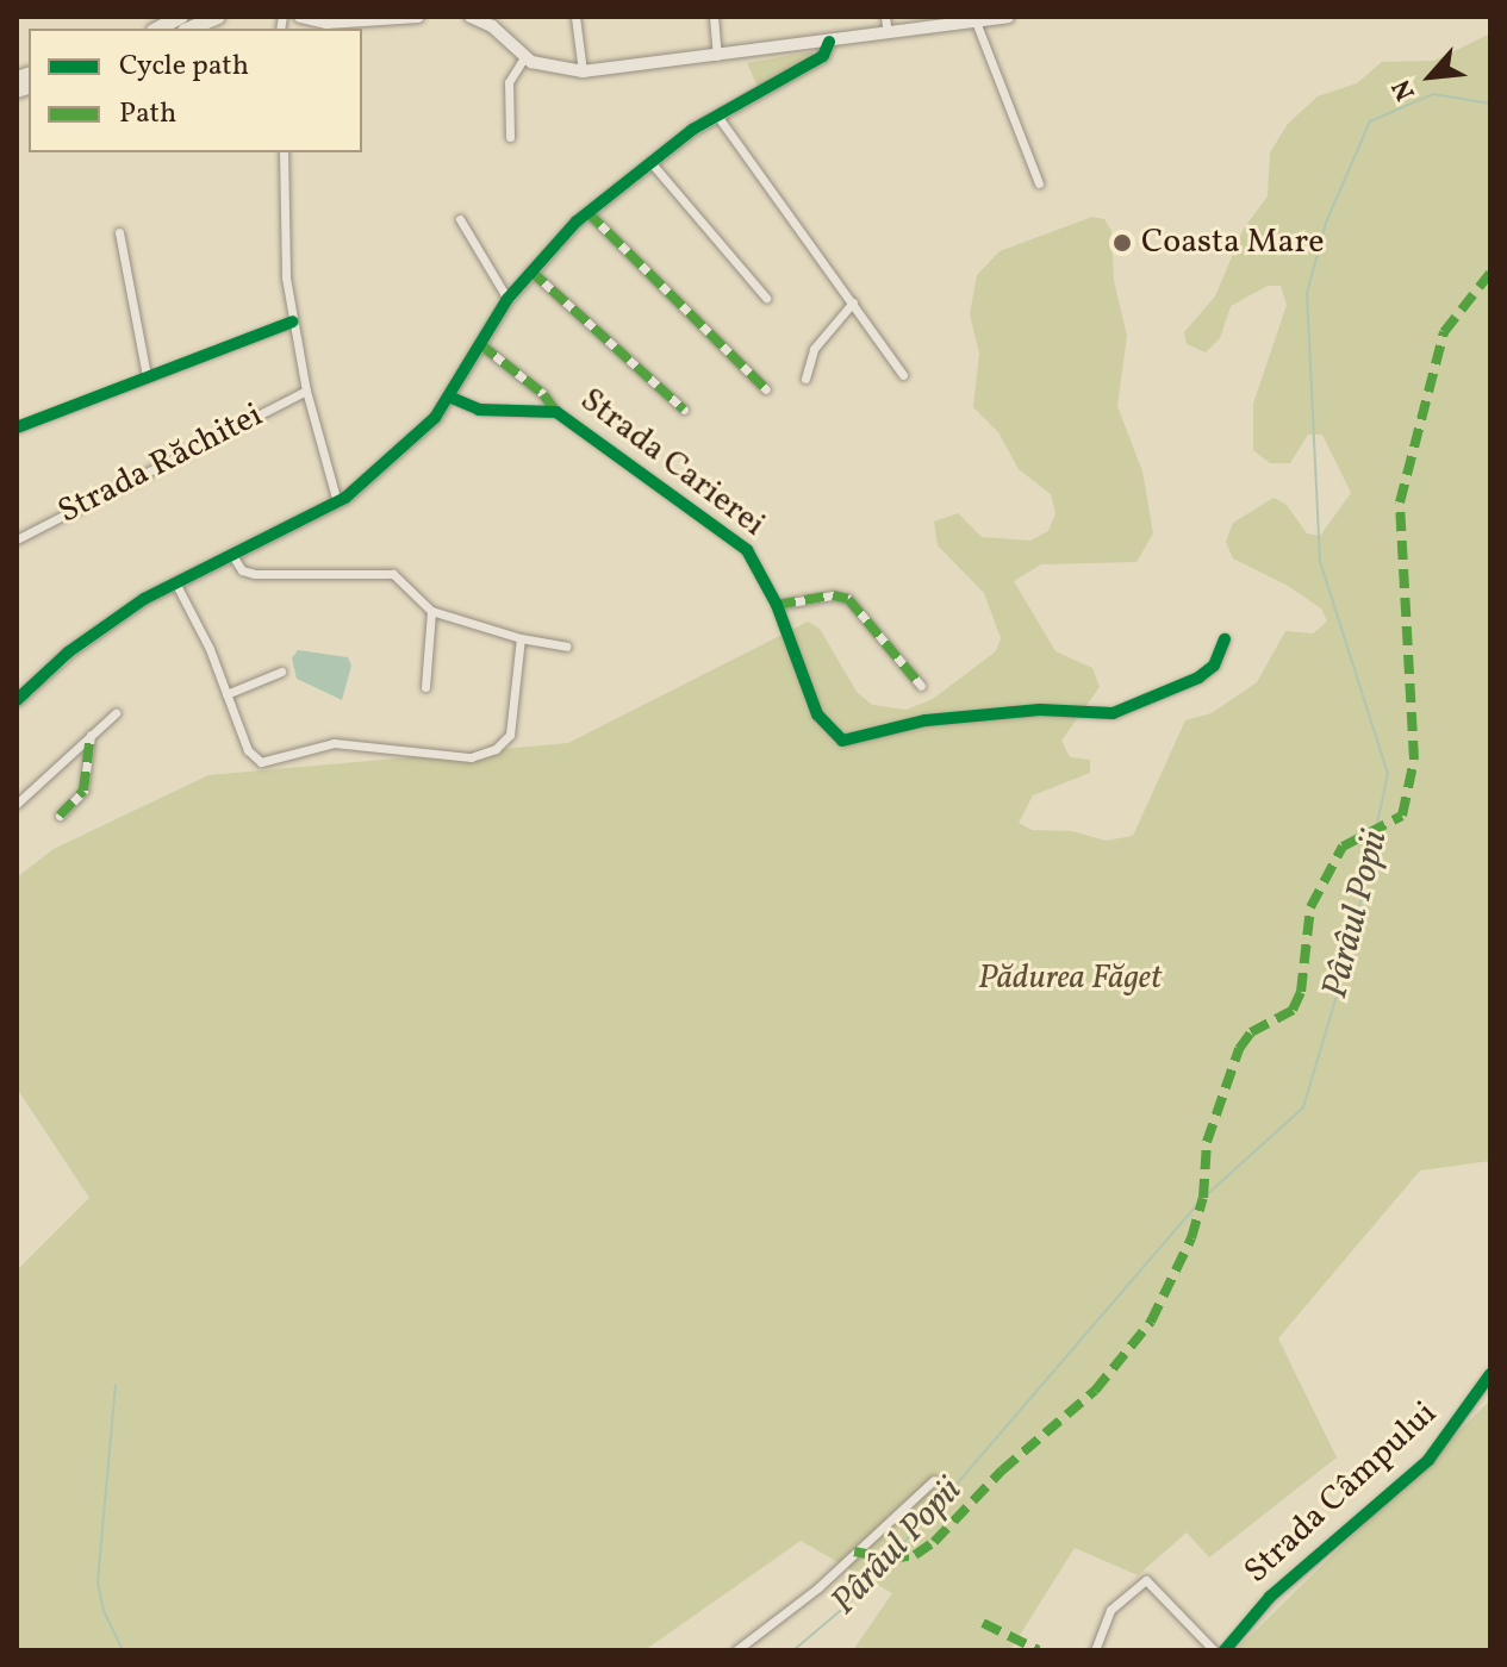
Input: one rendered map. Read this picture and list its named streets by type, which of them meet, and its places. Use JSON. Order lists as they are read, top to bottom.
{
  "streets": {
    "street": ["Strada Carierei", "Strada Răchitei", "Strada Câmpului"]
  },
  "water": ["Pârâul Popii"],
  "parks": ["Pădurea Făget"],
  "places": ["Coasta Mare"],
  "legend": ["Cycle path", "Path"],
  "north": "bottom left"
}
